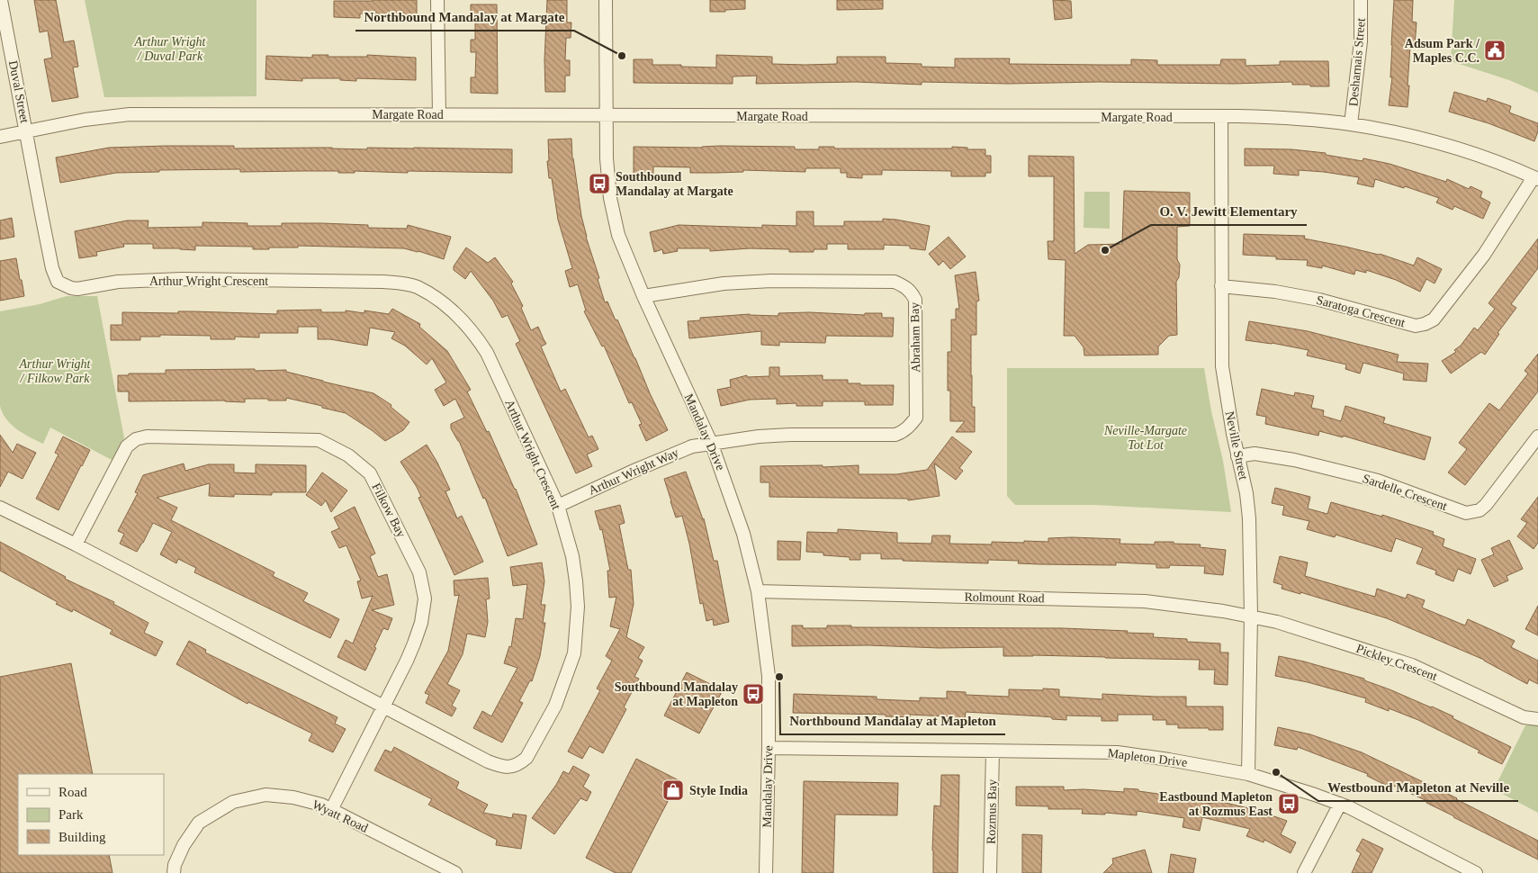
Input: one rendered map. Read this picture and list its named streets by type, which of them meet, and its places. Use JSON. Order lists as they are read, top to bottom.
{
  "streets": {
    "street": [
      "Desharnais Street",
      "Duval Street",
      "Margate Road",
      "Arthur Wright Crescent",
      "Saratoga Crescent",
      "Abraham Bay",
      "Mandalay Drive",
      "Neville Street",
      "Arthur Wright Way",
      "Sardelle Crescent",
      "Filkow Bay",
      "Rolmount Road",
      "Pickley Crescent",
      "Mapleton Drive",
      "Rozmus Bay",
      "Wyatt Road"
    ]
  },
  "crossings": [
    ["Desharnais Street", "Margate Road"],
    ["Duval Street", "Margate Road"],
    ["Duval Street", "Arthur Wright Crescent"],
    ["Margate Road", "Arthur Wright Crescent"],
    ["Margate Road", "Saratoga Crescent"],
    ["Margate Road", "Mandalay Drive"],
    ["Margate Road", "Neville Street"],
    ["Arthur Wright Crescent", "Arthur Wright Way"],
    ["Arthur Wright Crescent", "Filkow Bay"],
    ["Saratoga Crescent", "Neville Street"],
    ["Abraham Bay", "Mandalay Drive"],
    ["Abraham Bay", "Arthur Wright Way"],
    ["Mandalay Drive", "Arthur Wright Way"],
    ["Mandalay Drive", "Rolmount Road"],
    ["Mandalay Drive", "Mapleton Drive"],
    ["Neville Street", "Sardelle Crescent"],
    ["Neville Street", "Rolmount Road"],
    ["Neville Street", "Pickley Crescent"],
    ["Neville Street", "Mapleton Drive"],
    ["Filkow Bay", "Wyatt Road"],
    ["Rolmount Road", "Pickley Crescent"],
    ["Mapleton Drive", "Rozmus Bay"]
  ],
  "parks": ["Arthur Wright / Duval Park", "Arthur Wright / Filkow Park", "Neville-Margate Tot Lot"],
  "places": {
    "public building": ["Adsum Park / Maples C.C."],
    "other": [
      "Northbound Mandalay at Margate",
      "O. V. Jewitt Elementary",
      "Northbound Mandalay at Mapleton",
      "Westbound Mapleton at Neville"
    ],
    "bus stop": ["Southbound Mandalay at Margate", "Southbound Mandalay at Mapleton", "Eastbound Mapleton at Rozmus East"],
    "shop": ["Style India"]
  },
  "legend": ["Road", "Park", "Building"]
}
